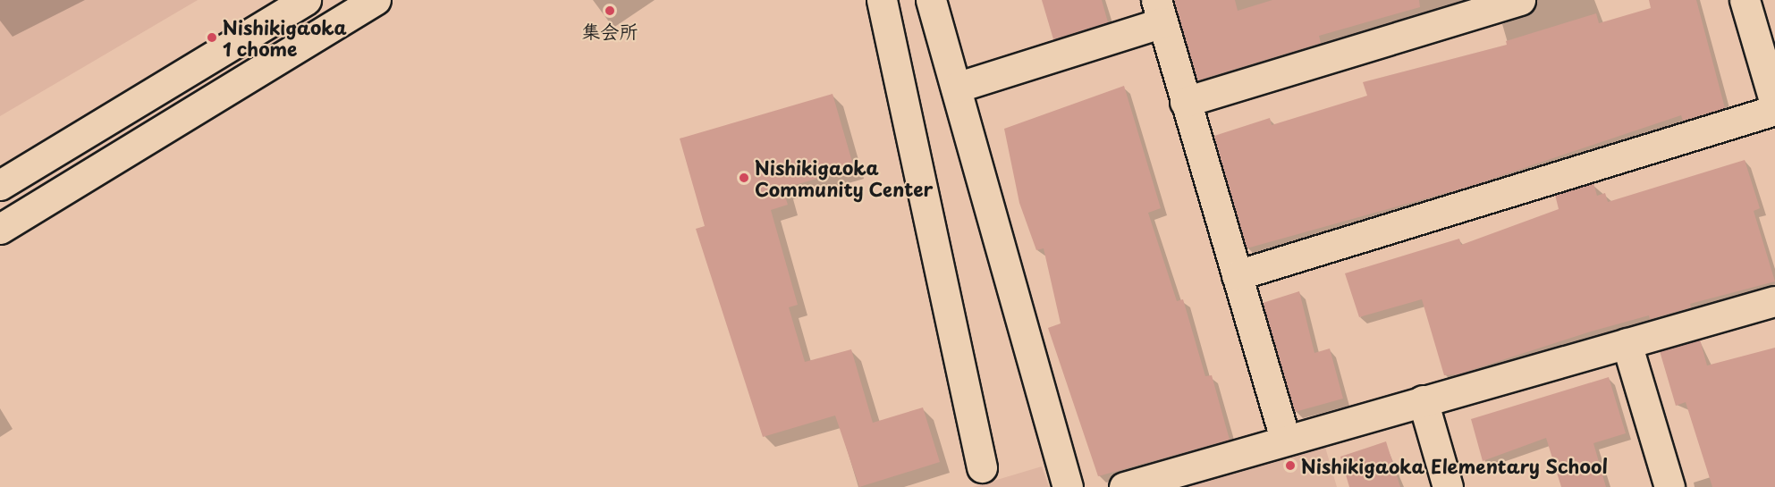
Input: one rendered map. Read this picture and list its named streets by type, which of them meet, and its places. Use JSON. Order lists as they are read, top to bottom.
{
  "places": [
    "集会所",
    "Nishikigaoka 1 chome",
    "Nishikigaoka Community Center",
    "Nishikigaoka Elementary School"
  ]
}
